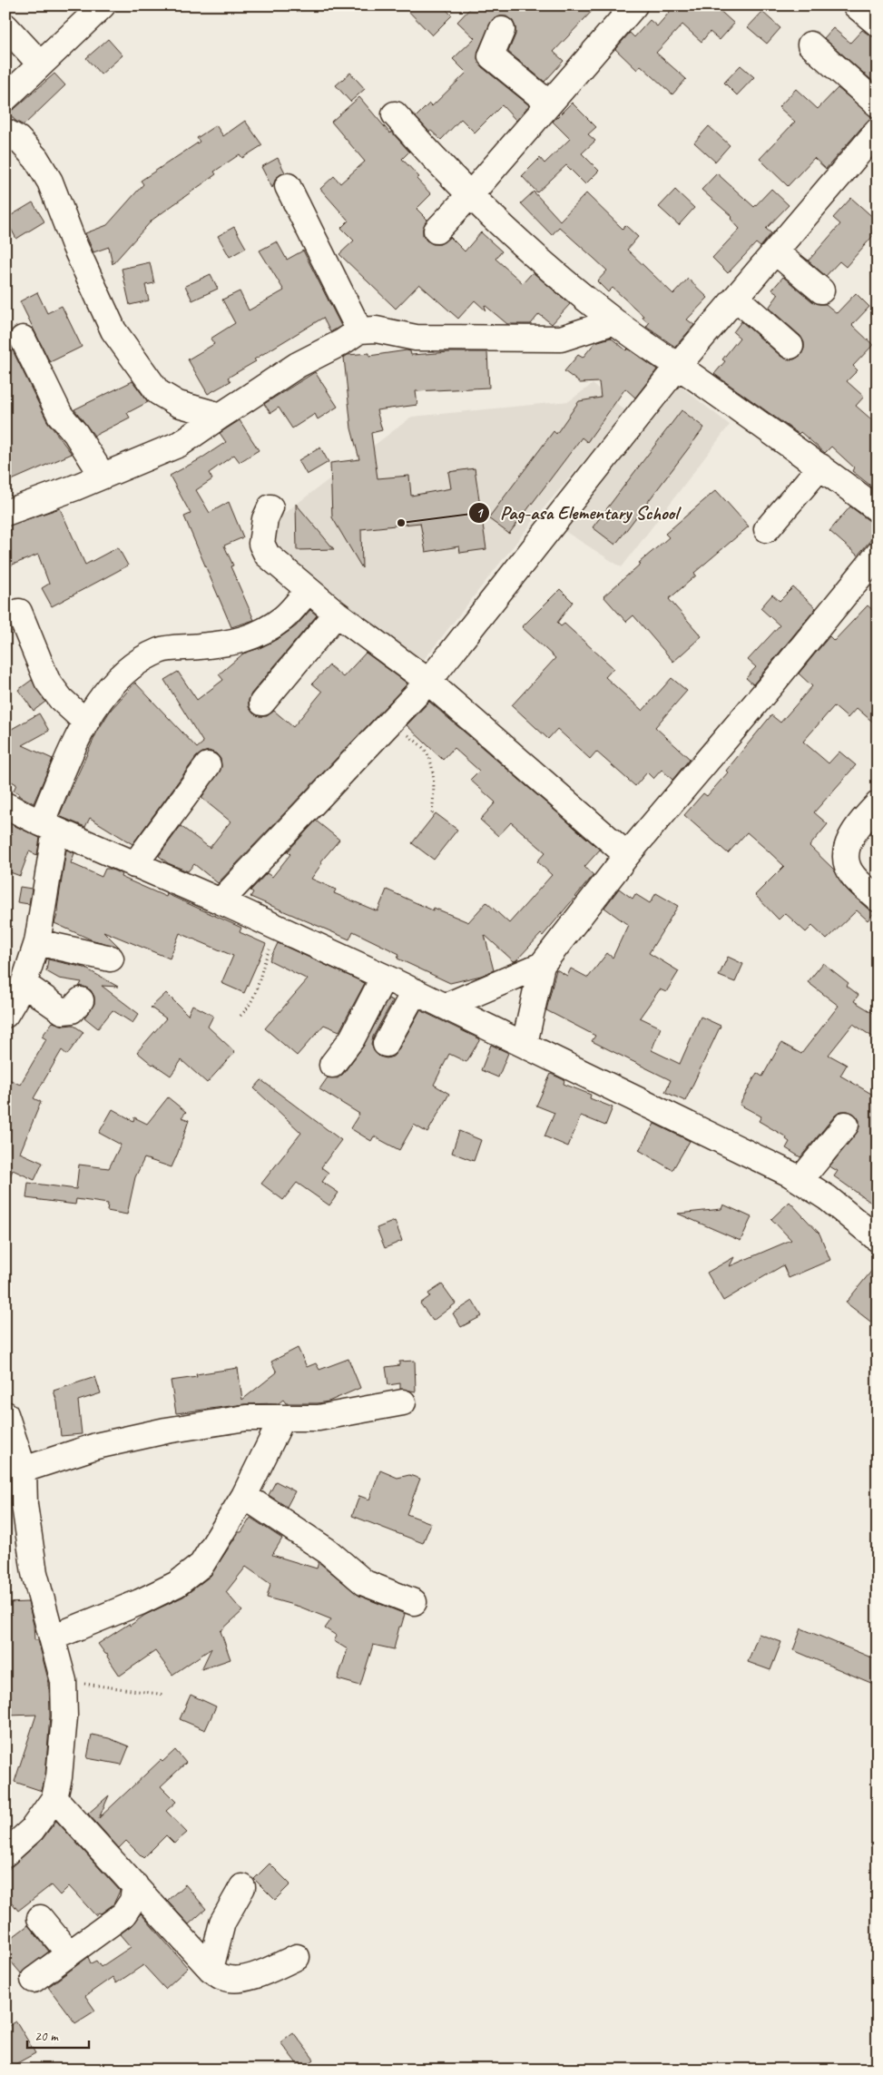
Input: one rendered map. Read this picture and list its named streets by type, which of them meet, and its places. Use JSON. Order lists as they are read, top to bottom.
{
  "places": ["Pag-asa Elementary School"],
  "scale_bar": "20 m"
}
